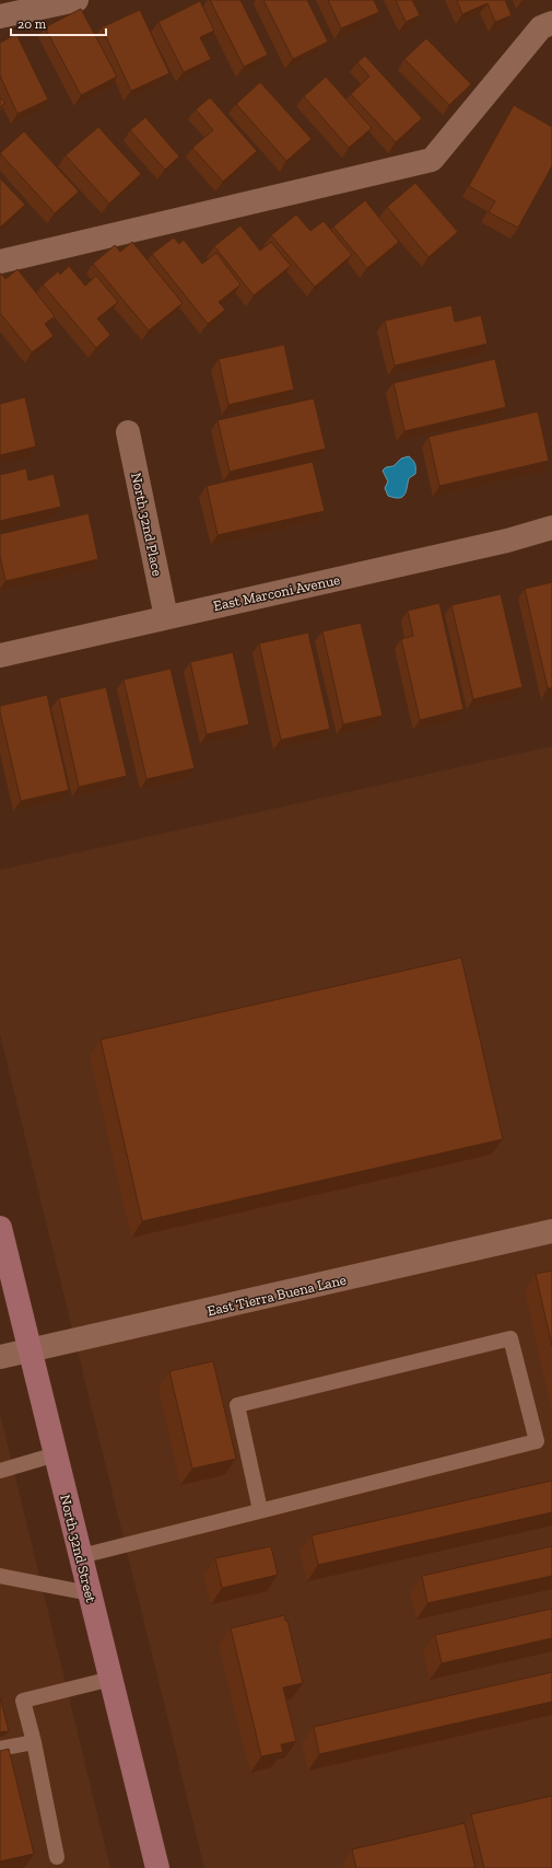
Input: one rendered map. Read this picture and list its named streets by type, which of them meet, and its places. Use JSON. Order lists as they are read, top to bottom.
{
  "streets": {
    "main road": ["North 32nd Street"],
    "street": ["North 32nd Place", "East Marconi Avenue", "East Tierra Buena Lane"]
  },
  "crossings": [
    ["North 32nd Place", "East Marconi Avenue"],
    ["East Tierra Buena Lane", "North 32nd Street"]
  ],
  "scale_bar": "20 m"
}
